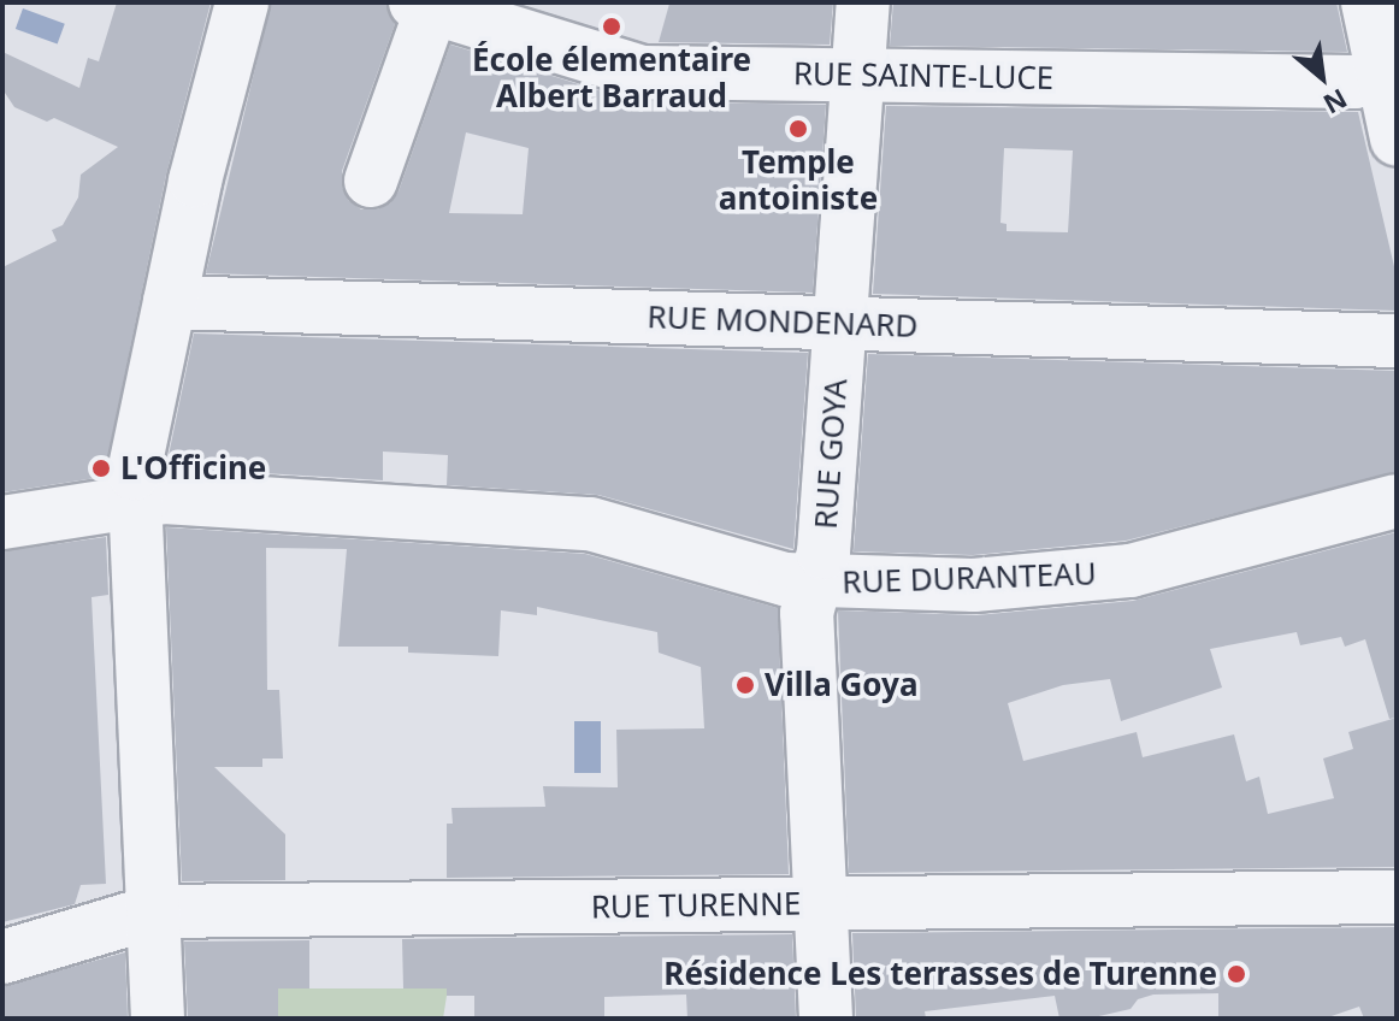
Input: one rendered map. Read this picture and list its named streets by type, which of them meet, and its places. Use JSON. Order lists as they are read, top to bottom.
{
  "streets": {
    "street": [
      "RUE SAINTE-LUCE",
      "RUE MONDENARD",
      "RUE GOYA",
      "RUE DURANTEAU",
      "RUE TURENNE"
    ]
  },
  "crossings": [
    ["RUE SAINTE-LUCE", "RUE GOYA"],
    ["RUE MONDENARD", "RUE GOYA"],
    ["RUE GOYA", "RUE DURANTEAU"],
    ["RUE GOYA", "RUE TURENNE"]
  ],
  "places": [
    "École élementaire Albert Barraud",
    "Temple antoiniste",
    "L'Officine",
    "Villa Goya",
    "Résidence Les terrasses de Turenne"
  ],
  "north": "bottom right"
}
